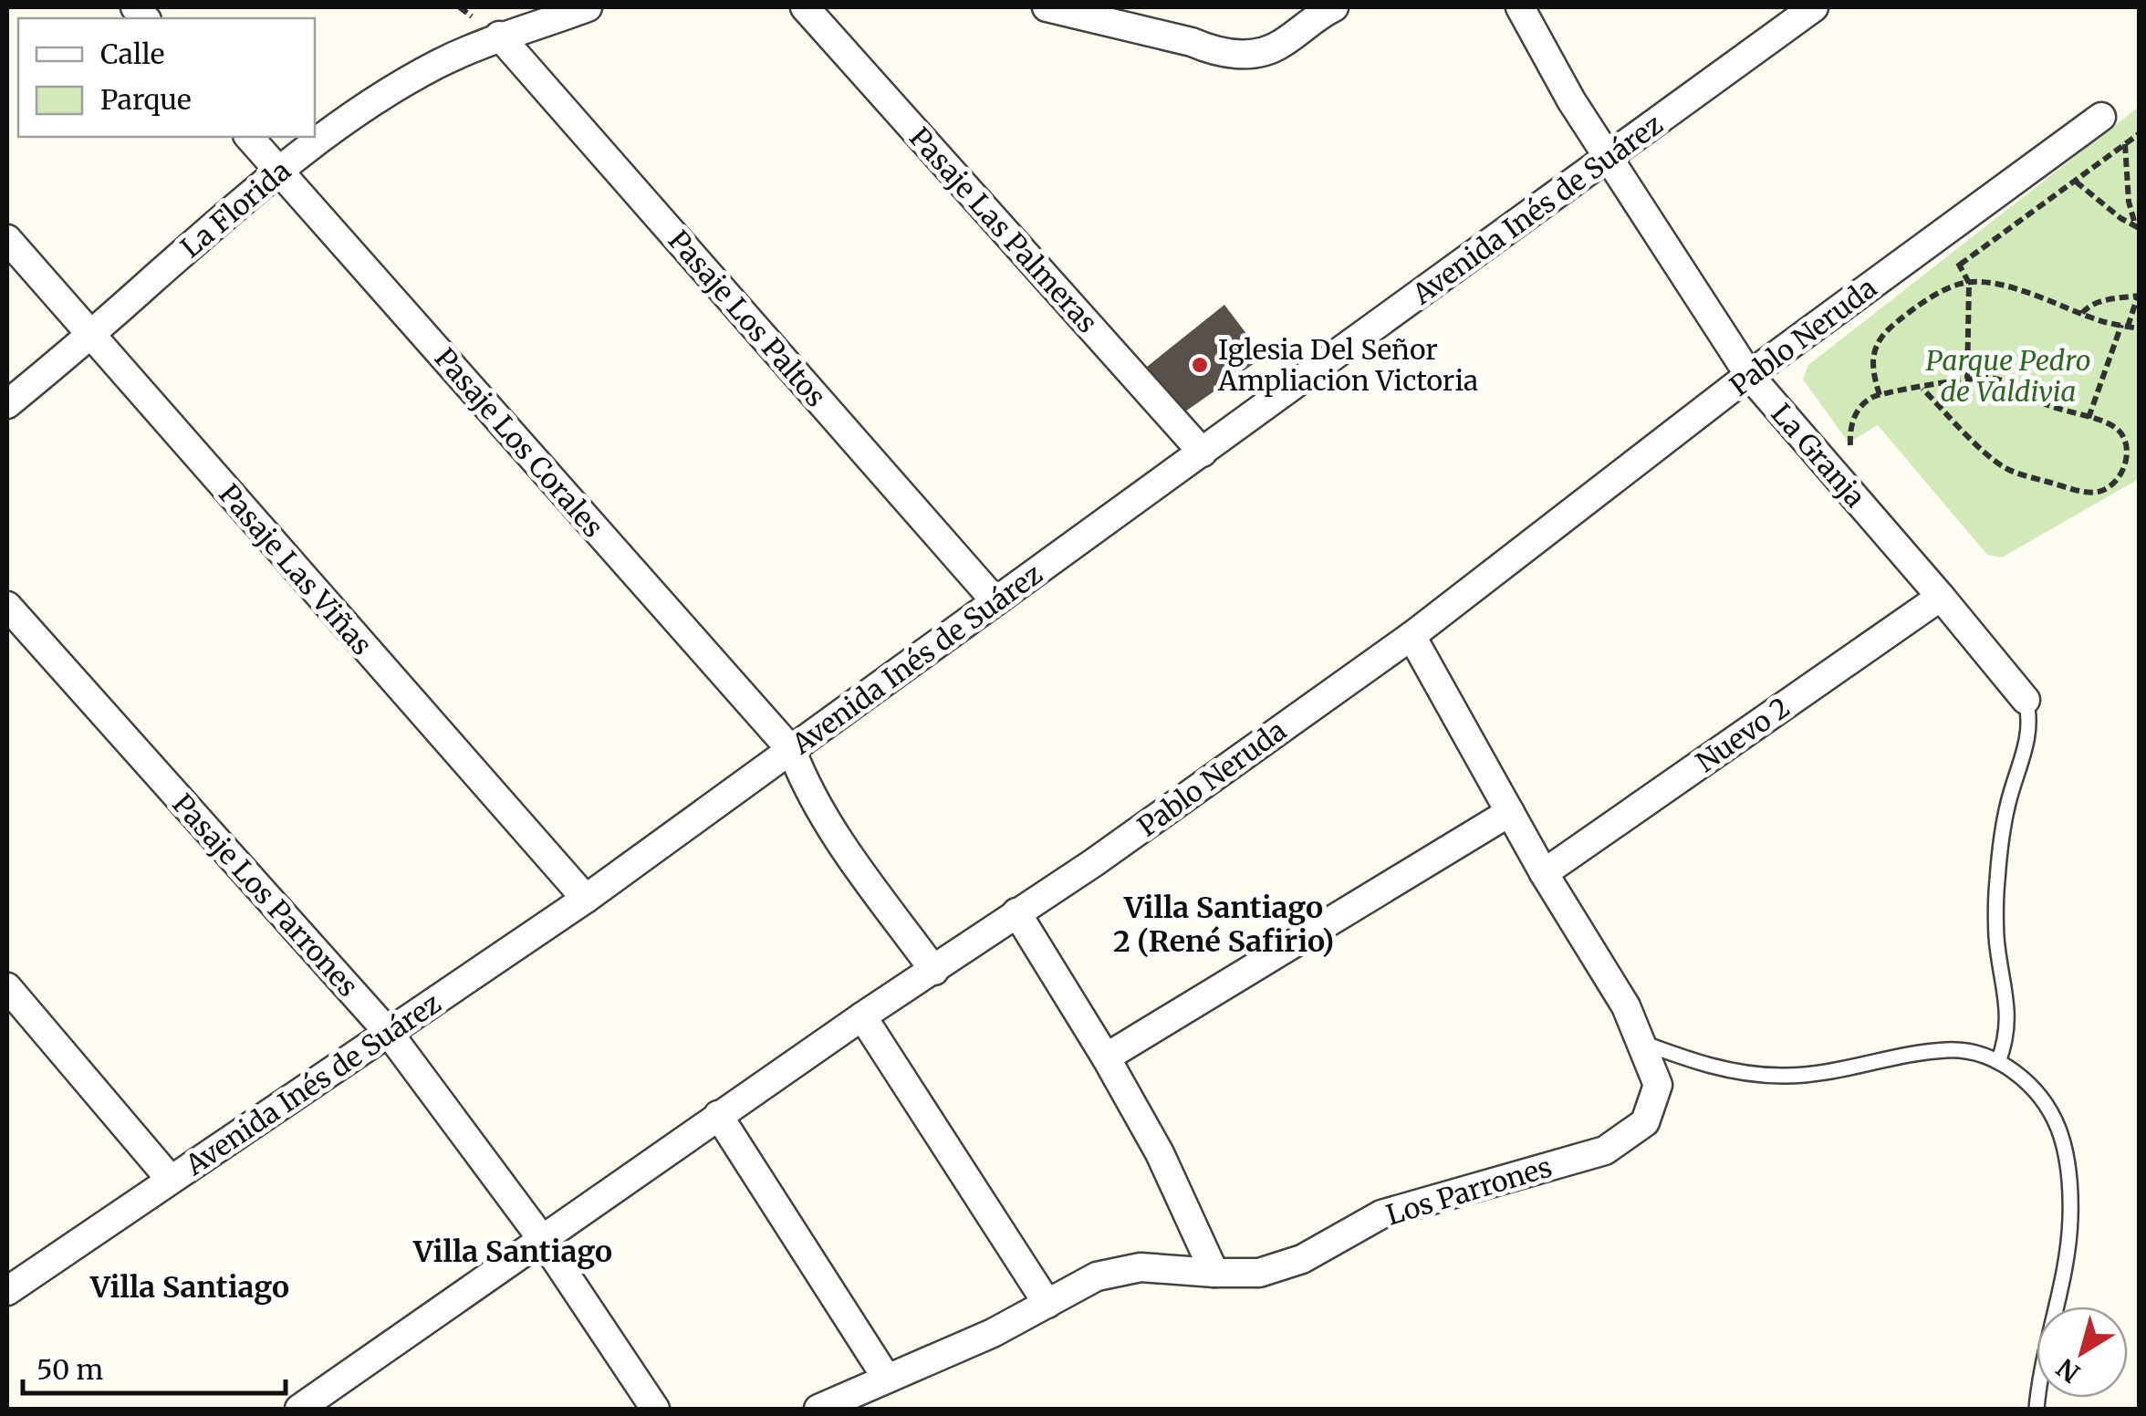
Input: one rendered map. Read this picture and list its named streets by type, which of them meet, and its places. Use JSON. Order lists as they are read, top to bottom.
{
  "streets": {
    "street": [
      "La Florida",
      "Avenida Inés de Suárez",
      "Pasaje Las Palmeras",
      "Pasaje Los Paltos",
      "Pablo Neruda",
      "Pasaje Los Corales",
      "La Granja",
      "Pasaje Las Viñas",
      "Nuevo 2",
      "Pasaje Los Parrones",
      "Los Parrones"
    ]
  },
  "crossings": [
    ["La Florida", "Pasaje Los Paltos"],
    ["La Florida", "Pasaje Los Corales"],
    ["La Florida", "Pasaje Las Viñas"],
    ["Avenida Inés de Suárez", "Pasaje Las Palmeras"],
    ["Avenida Inés de Suárez", "Pasaje Los Paltos"],
    ["Avenida Inés de Suárez", "Pasaje Los Corales"],
    ["Avenida Inés de Suárez", "La Granja"],
    ["Avenida Inés de Suárez", "Pasaje Las Viñas"],
    ["Avenida Inés de Suárez", "Pasaje Los Parrones"],
    ["Pablo Neruda", "Pasaje Los Corales"],
    ["Pablo Neruda", "La Granja"],
    ["Pablo Neruda", "Pasaje Los Parrones"],
    ["Pablo Neruda", "Los Parrones"],
    ["La Granja", "Nuevo 2"],
    ["Nuevo 2", "Los Parrones"]
  ],
  "districts": ["Villa Santiago 2 (René Safirio)", "Villa Santiago", "Villa Santiago"],
  "parks": ["Parque Pedro de Valdivia"],
  "places": ["Iglesia Del Señor Ampliacion Victoria"],
  "legend": ["Calle", "Parque"],
  "scale_bar": "50 m",
  "north": "bottom left"
}
